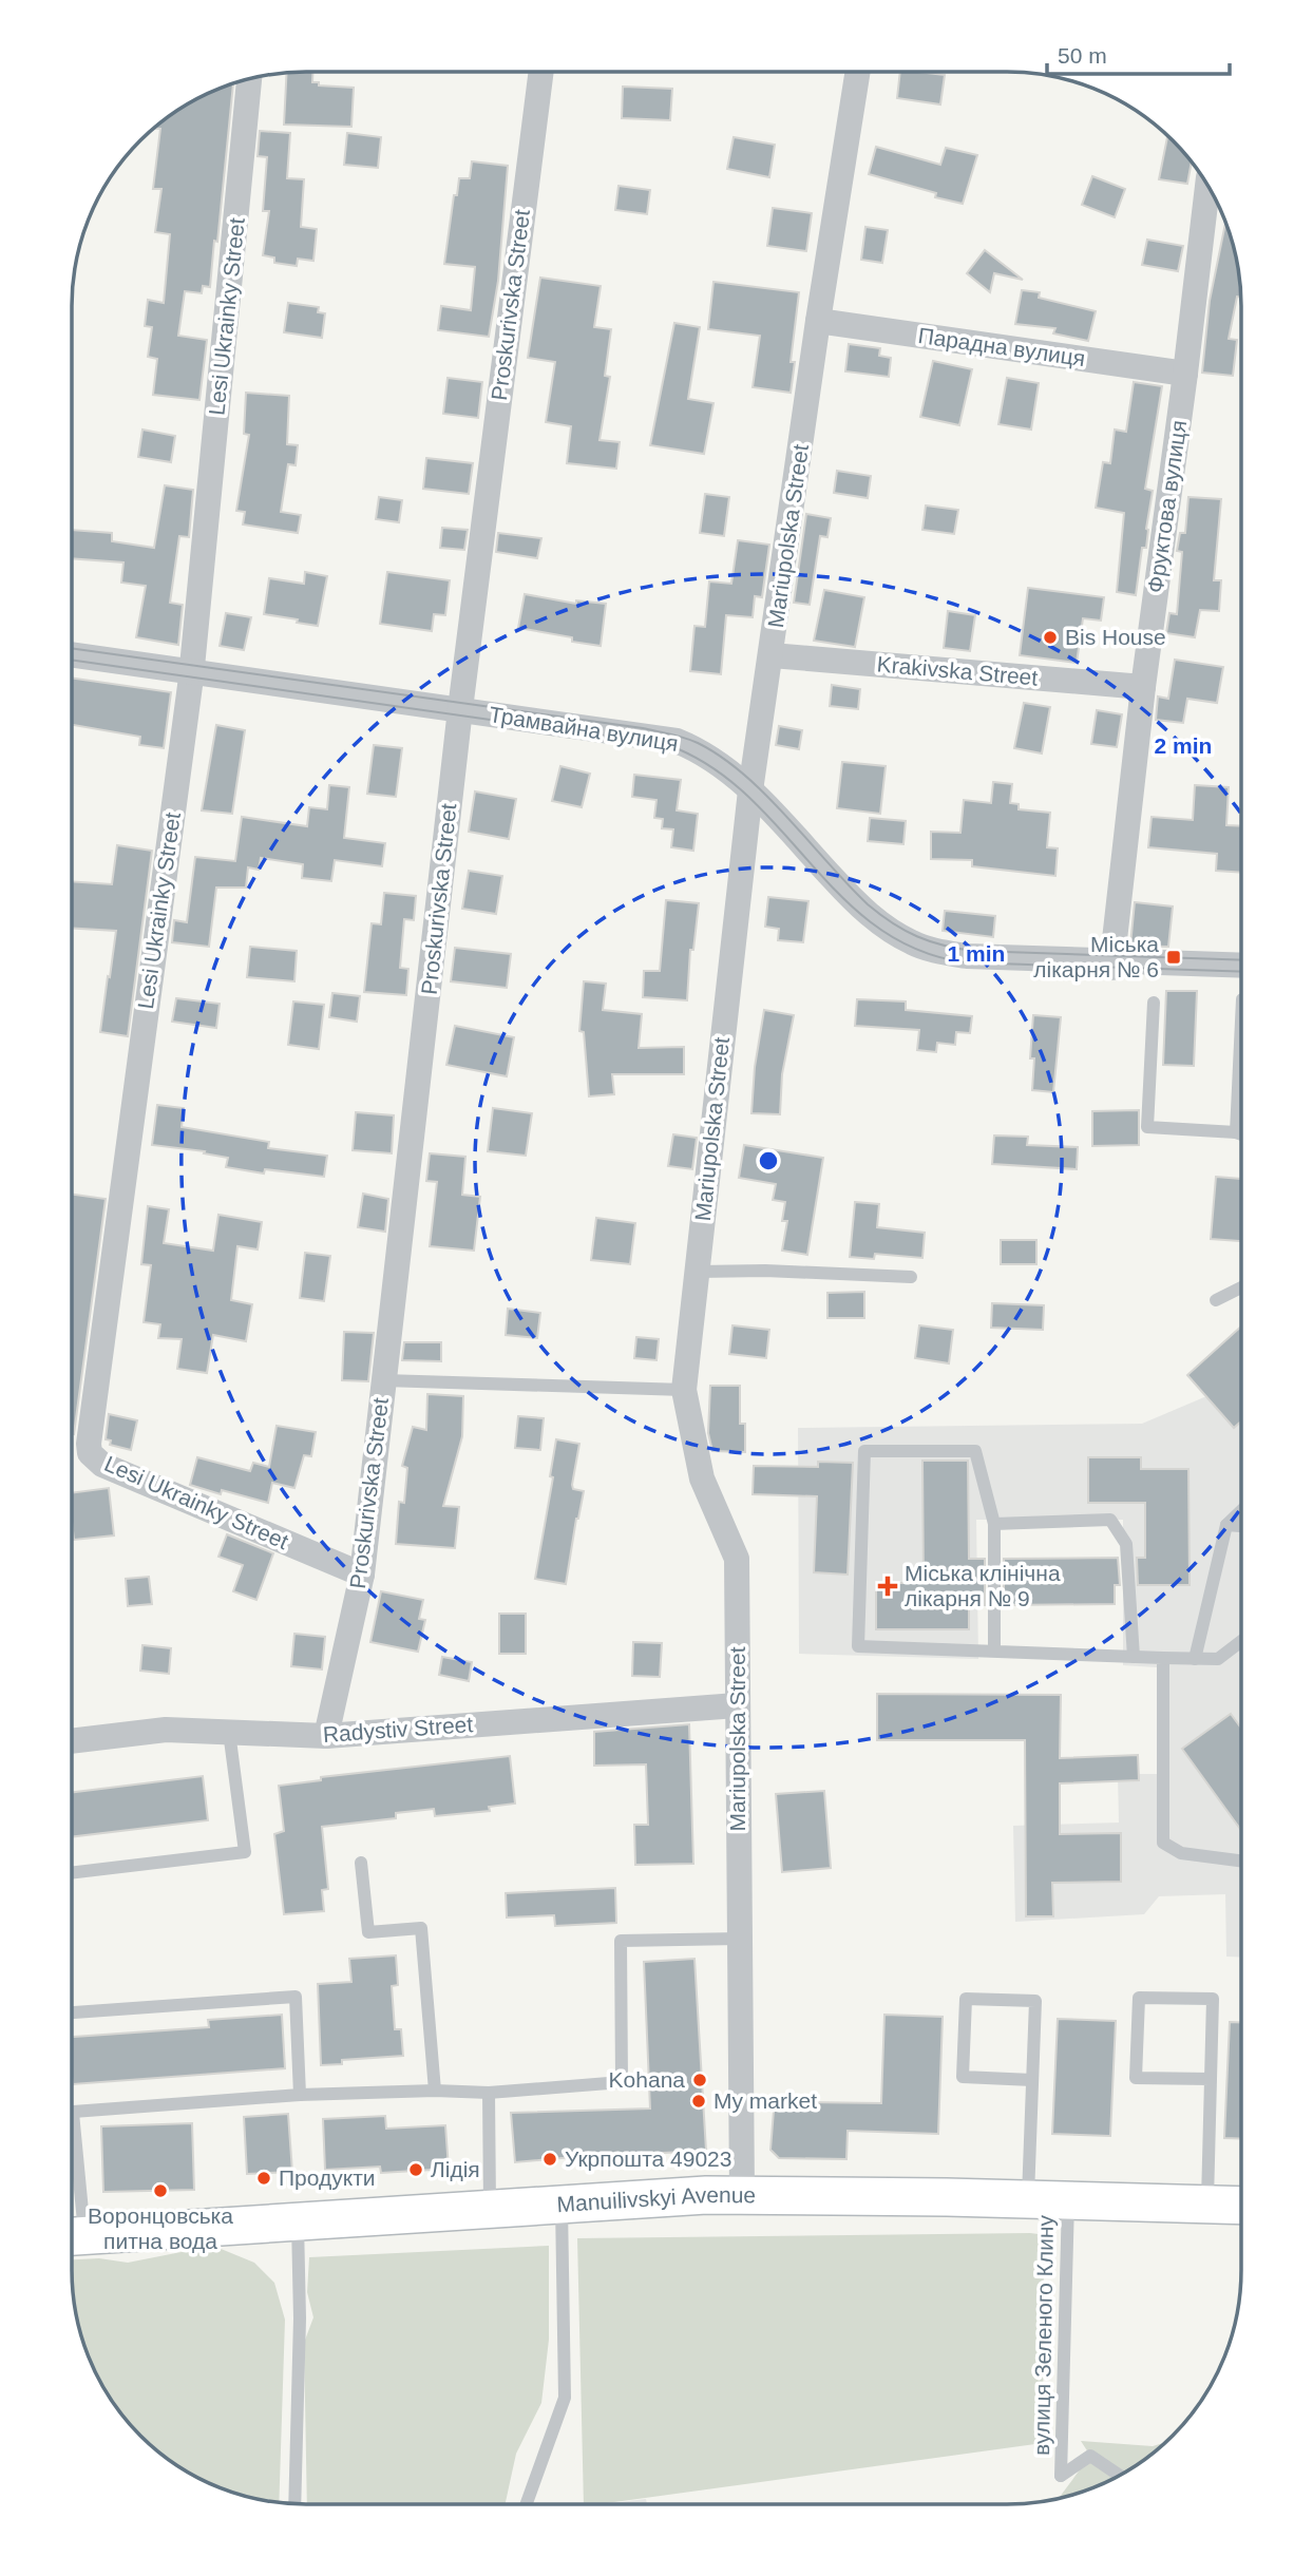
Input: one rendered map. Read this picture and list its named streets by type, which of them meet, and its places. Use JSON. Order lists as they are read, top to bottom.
{
  "streets": {
    "main road": ["Manuilivskyi Avenue"],
    "street": [
      "Proskurivska Street",
      "Lesi Ukrainky Street",
      "Парадна вулиця",
      "Фруктова вулиця",
      "Mariupolska Street",
      "Krakivska Street",
      "Трамвайна вулиця",
      "Radystiv Street"
    ],
    "lane": ["вулиця Зеленого Клину"]
  },
  "crossings": [
    ["Proskurivska Street", "Lesi Ukrainky Street"],
    ["Proskurivska Street", "Трамвайна вулиця"],
    ["Proskurivska Street", "Radystiv Street"],
    ["Lesi Ukrainky Street", "Трамвайна вулиця"],
    ["Парадна вулиця", "Фруктова вулиця"],
    ["Парадна вулиця", "Mariupolska Street"],
    ["Фруктова вулиця", "Krakivska Street"],
    ["Фруктова вулиця", "Трамвайна вулиця"],
    ["Mariupolska Street", "Krakivska Street"],
    ["Mariupolska Street", "Трамвайна вулиця"],
    ["Mariupolska Street", "Radystiv Street"],
    ["Mariupolska Street", "Manuilivskyi Avenue"],
    ["Manuilivskyi Avenue", "вулиця Зеленого Клину"]
  ],
  "places": {
    "other": [
      "Bis House",
      "Kohana",
      "My market",
      "Укрпошта 49023",
      "Лідія",
      "Продукти",
      "Воронцовська питна вода"
    ],
    "transit": ["Міська лікарня № 6"],
    "health": ["Міська клінічна лікарня № 9"]
  },
  "scale_bar": "50 m",
  "rings": ["2 min", "1 min"]
}
